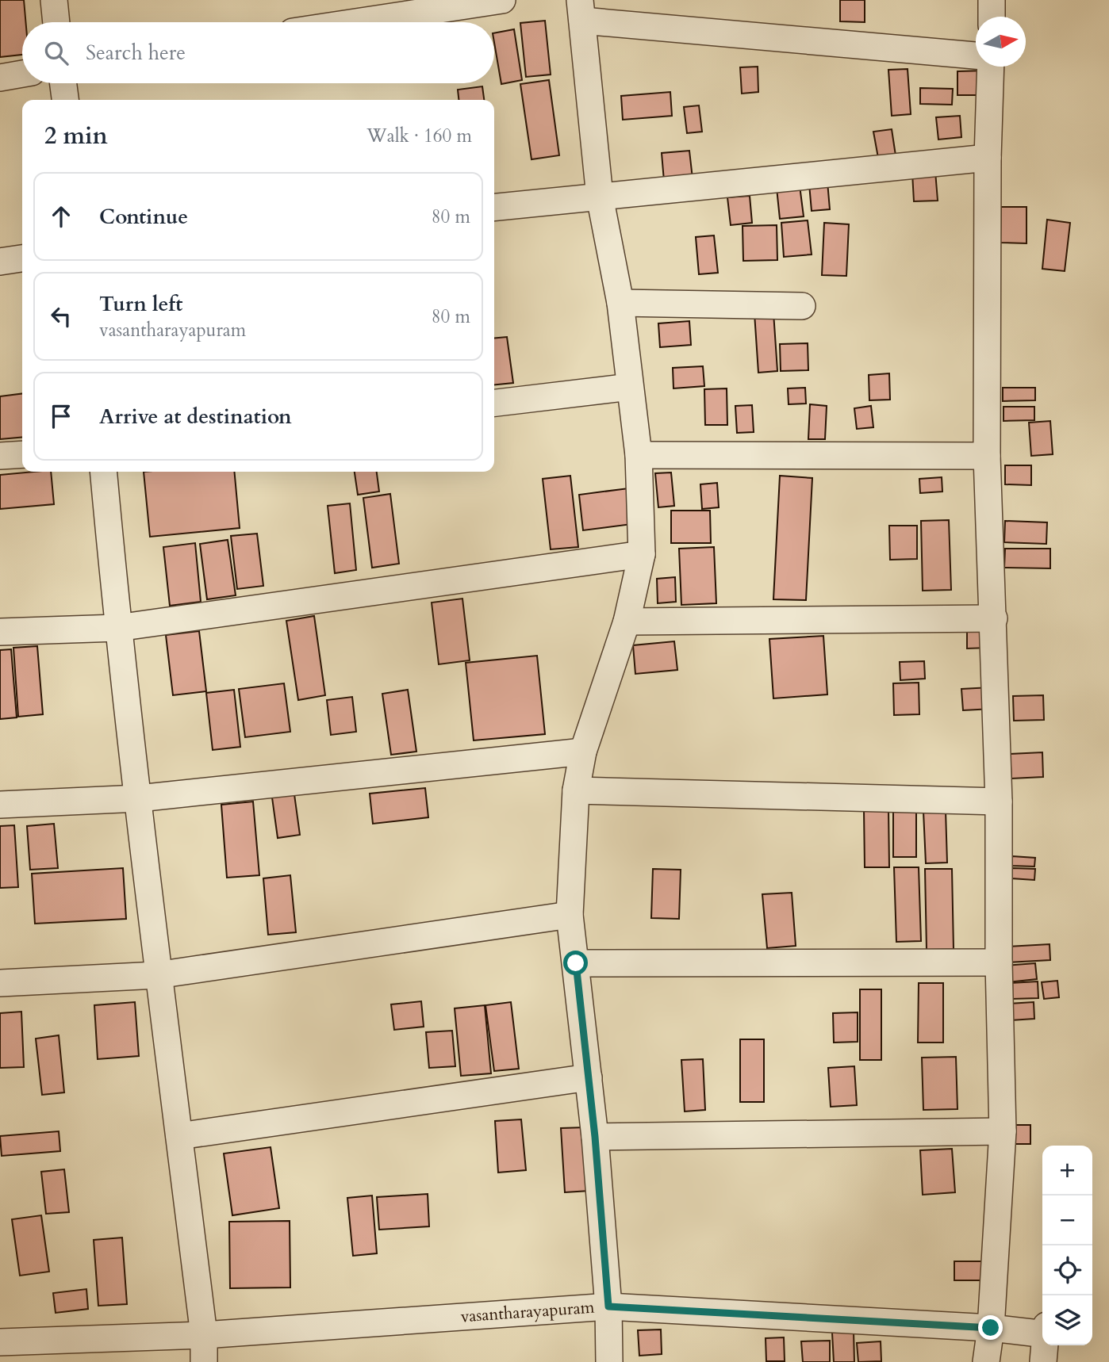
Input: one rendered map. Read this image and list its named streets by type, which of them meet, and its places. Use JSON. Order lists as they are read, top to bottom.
{
  "streets": {
    "street": ["vasantharayapuram"]
  },
  "north": "right",
  "page": {
    "search": "Search here",
    "heading": ["2 min", "Walk · 160 m"],
    "list": [
      ["Continue", "80 m"],
      ["Turn left", "vasantharayapuram", "80 m"],
      "Arrive at destination"
    ],
    "map_buttons": ["+", "−"]
  }
}
